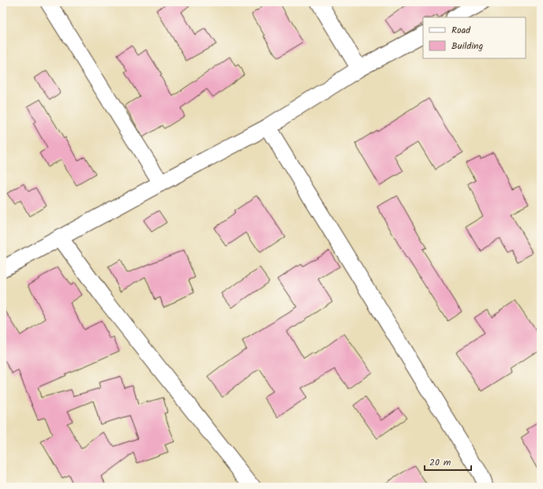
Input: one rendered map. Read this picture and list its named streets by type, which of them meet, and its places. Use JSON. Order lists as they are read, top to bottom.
{
  "legend": ["Road", "Building"],
  "scale_bar": "20 m"
}
